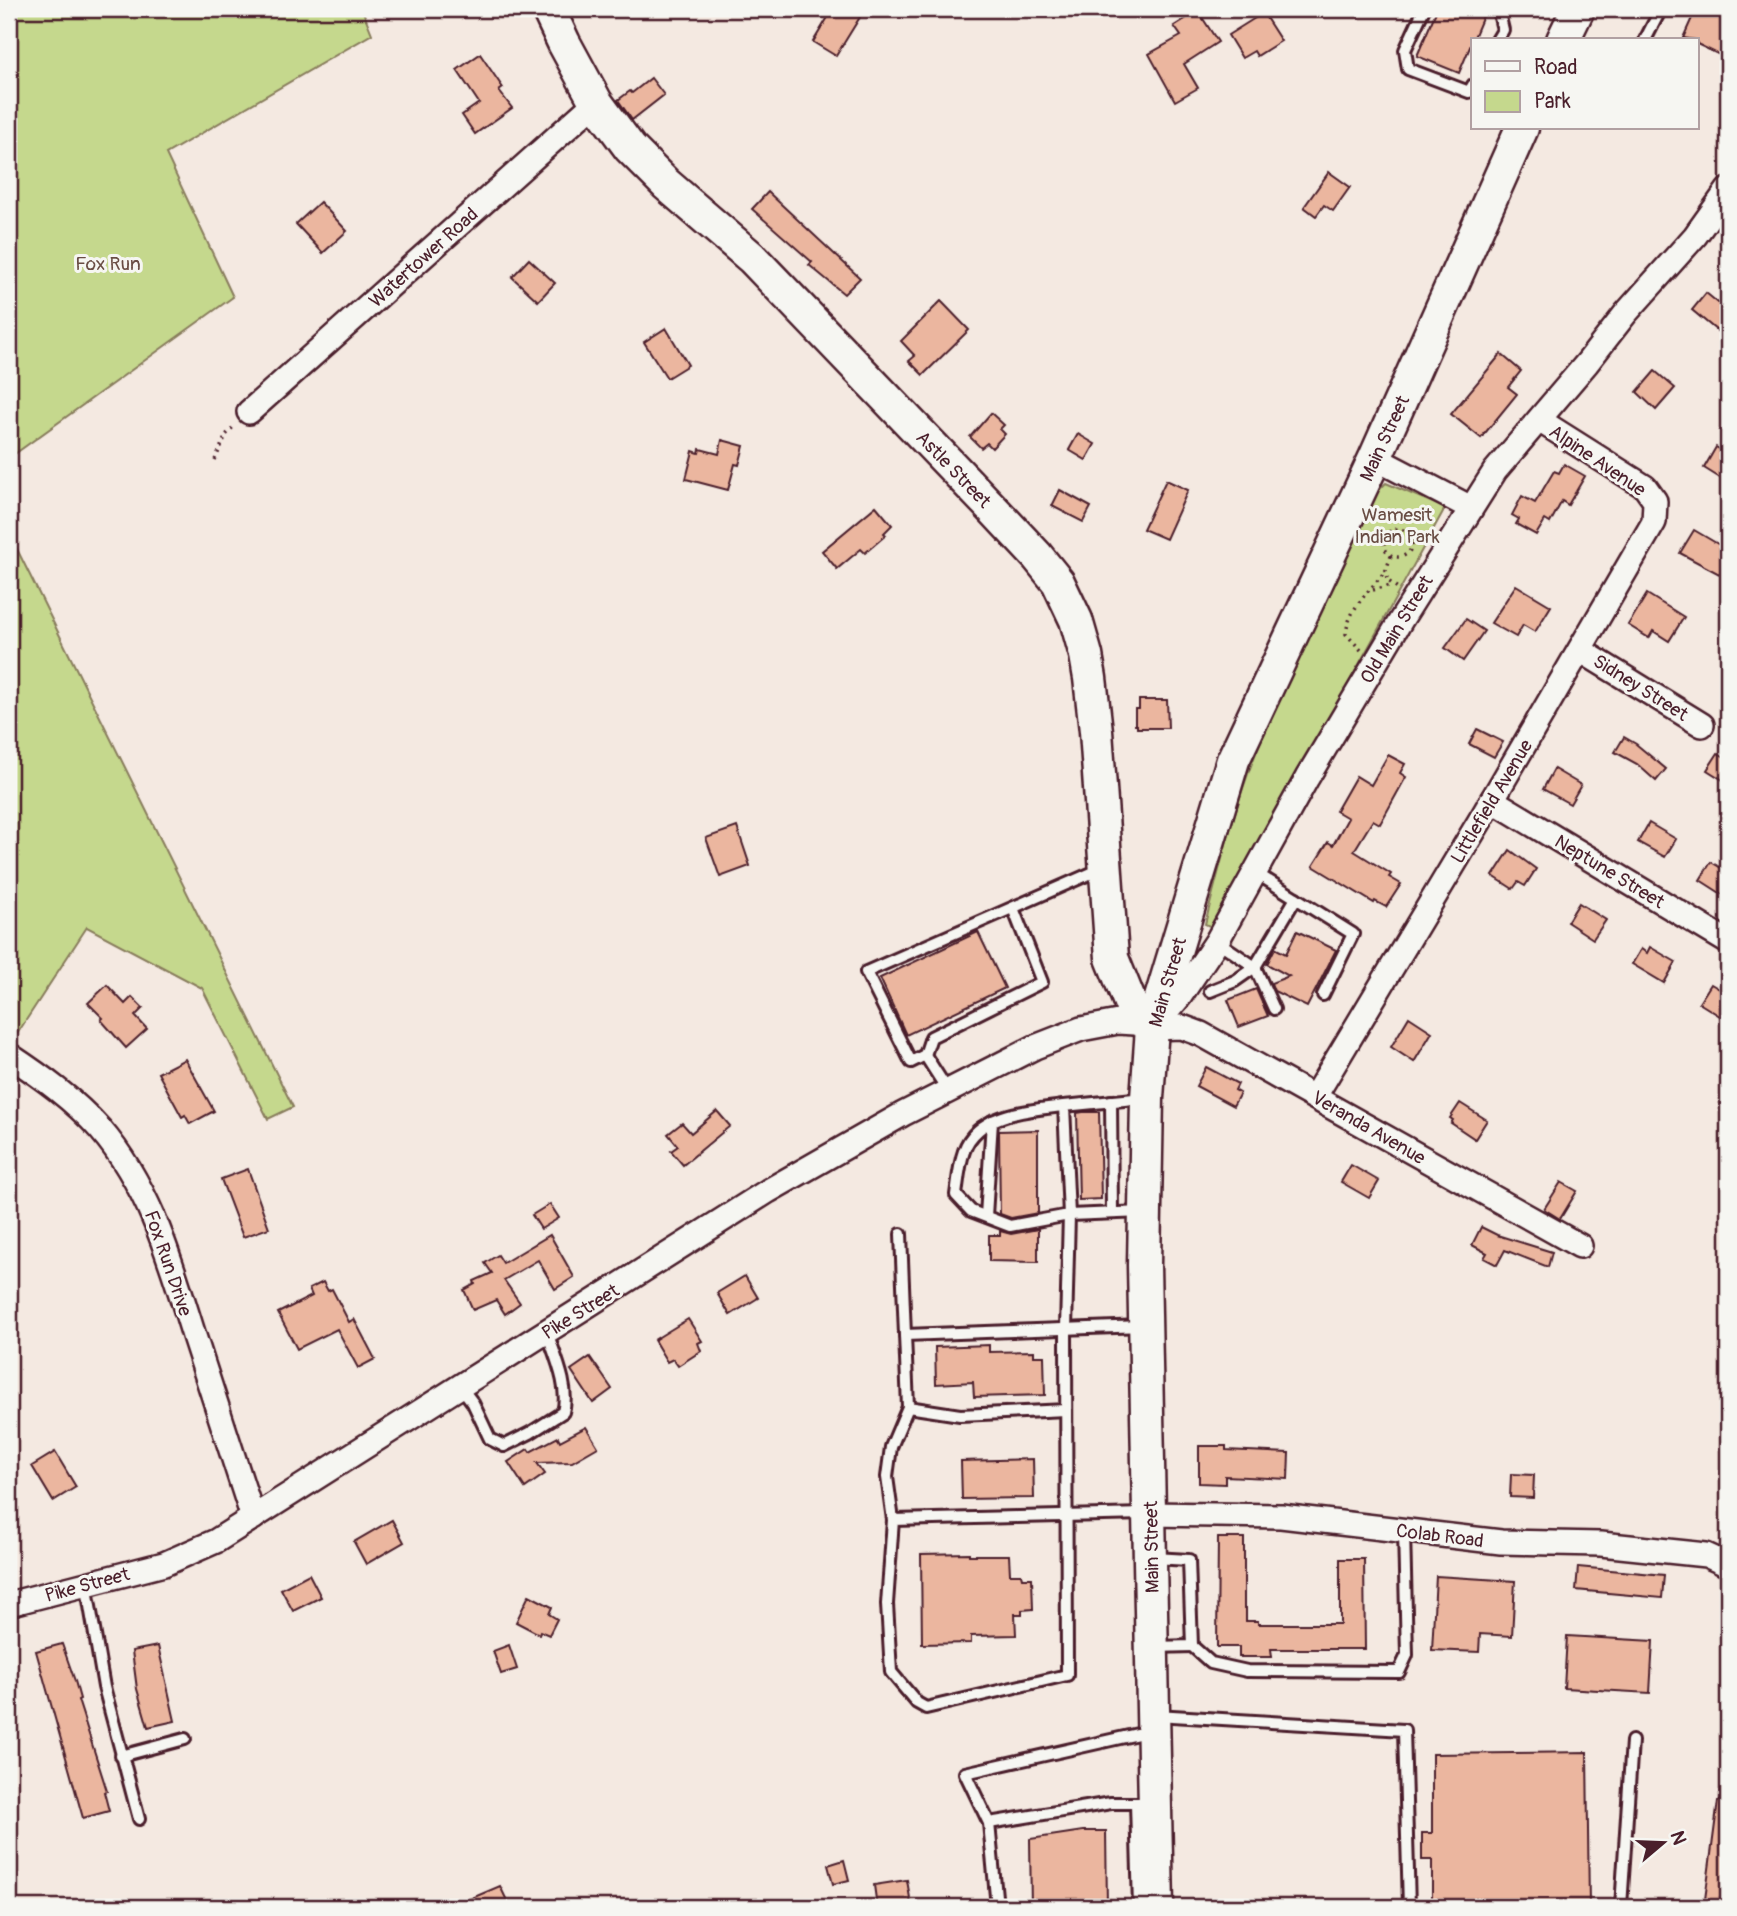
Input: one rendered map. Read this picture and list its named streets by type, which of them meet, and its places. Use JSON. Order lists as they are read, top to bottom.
{
  "streets": {
    "main road": ["Main Street", "Astle Street"],
    "street": [
      "Watertower Road",
      "Alpine Avenue",
      "Old Main Street",
      "Sidney Street",
      "Littlefield Avenue",
      "Neptune Street",
      "Veranda Avenue",
      "Fox Run Drive",
      "Pike Street",
      "Colab Road"
    ]
  },
  "crossings": [
    ["Watertower Road", "Astle Street"],
    ["Main Street", "Astle Street"],
    ["Main Street", "Old Main Street"],
    ["Main Street", "Veranda Avenue"],
    ["Main Street", "Pike Street"],
    ["Main Street", "Colab Road"],
    ["Alpine Avenue", "Old Main Street"],
    ["Alpine Avenue", "Littlefield Avenue"],
    ["Astle Street", "Old Main Street"],
    ["Astle Street", "Veranda Avenue"],
    ["Astle Street", "Pike Street"],
    ["Old Main Street", "Veranda Avenue"],
    ["Old Main Street", "Pike Street"],
    ["Sidney Street", "Littlefield Avenue"],
    ["Littlefield Avenue", "Neptune Street"],
    ["Littlefield Avenue", "Veranda Avenue"],
    ["Veranda Avenue", "Pike Street"],
    ["Fox Run Drive", "Pike Street"]
  ],
  "parks": ["Fox Run", "Wamesit Indian Park"],
  "legend": ["Road", "Park"],
  "north": "right"
}
